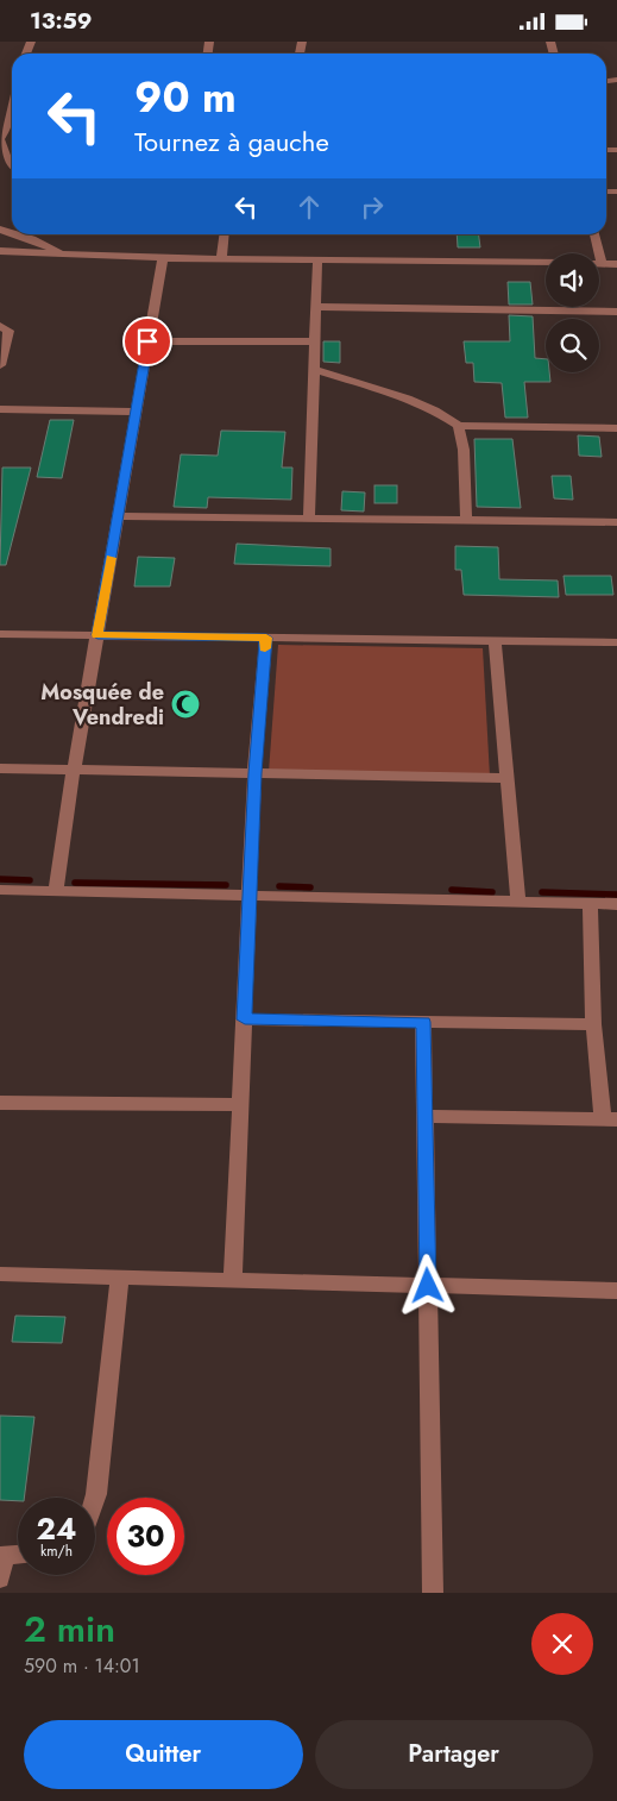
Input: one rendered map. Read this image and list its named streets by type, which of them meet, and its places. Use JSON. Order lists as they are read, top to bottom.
{
  "places": {
    "mosque": ["Mosquée de Vendredi"]
  },
  "page": {
    "status": "13:59",
    "turn": ["90 m", "Tournez à gauche"],
    "speed": "24 km/h",
    "limit": "30",
    "heading": ["2 min", "590 m · 14:01"],
    "buttons": ["Quitter", "Partager"]
  }
}
